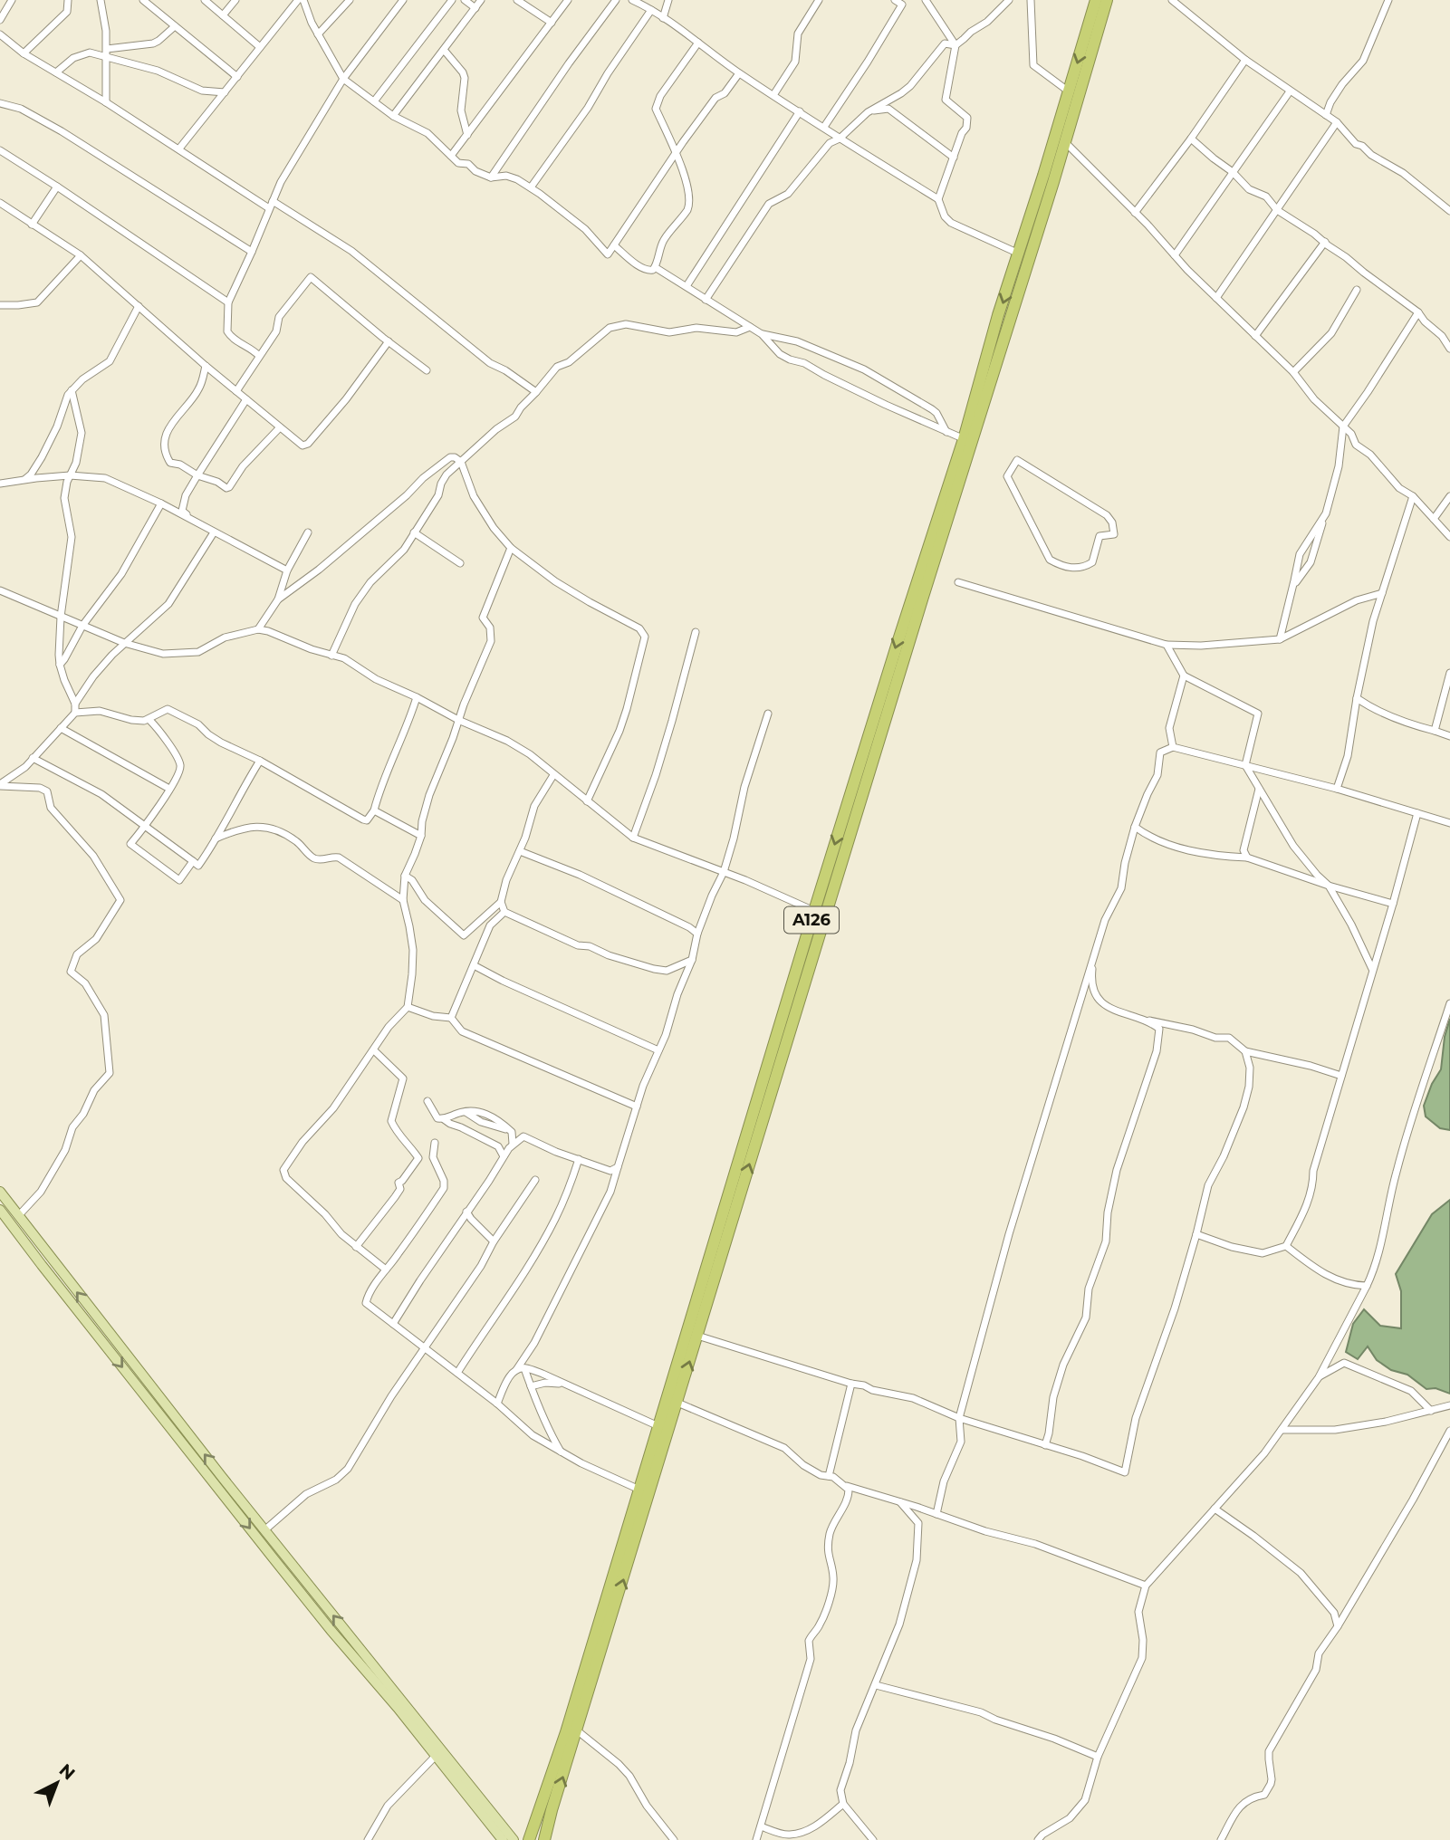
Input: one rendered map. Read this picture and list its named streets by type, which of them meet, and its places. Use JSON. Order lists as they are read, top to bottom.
{
  "streets": {
    "highway": ["A126"]
  },
  "north": "top right"
}
